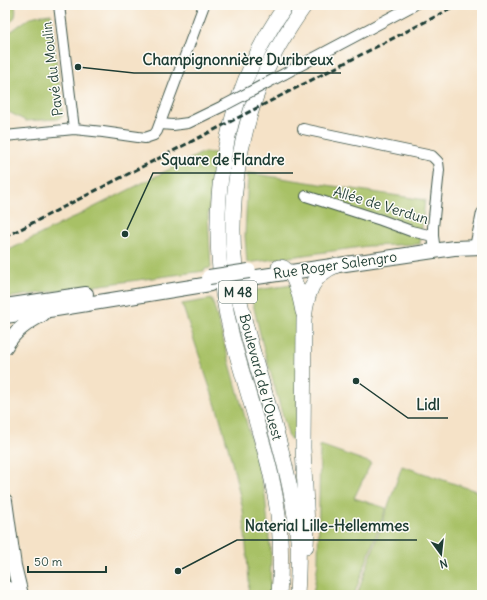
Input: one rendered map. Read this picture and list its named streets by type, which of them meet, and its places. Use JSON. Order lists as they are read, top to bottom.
{
  "streets": {
    "main road": ["Rue Roger Salengro", "M 48", "Boulevard de l'Ouest"],
    "street": ["Pavé du Moulin", "Allée de Verdun"]
  },
  "crossings": [
    ["Allée de Verdun", "Rue Roger Salengro"]
  ],
  "places": [
    "Champignonnière Duribreux",
    "Square de Flandre",
    "Lidl",
    "Naterial Lille-Hellemmes"
  ],
  "scale_bar": "50 m",
  "north": "bottom"
}
